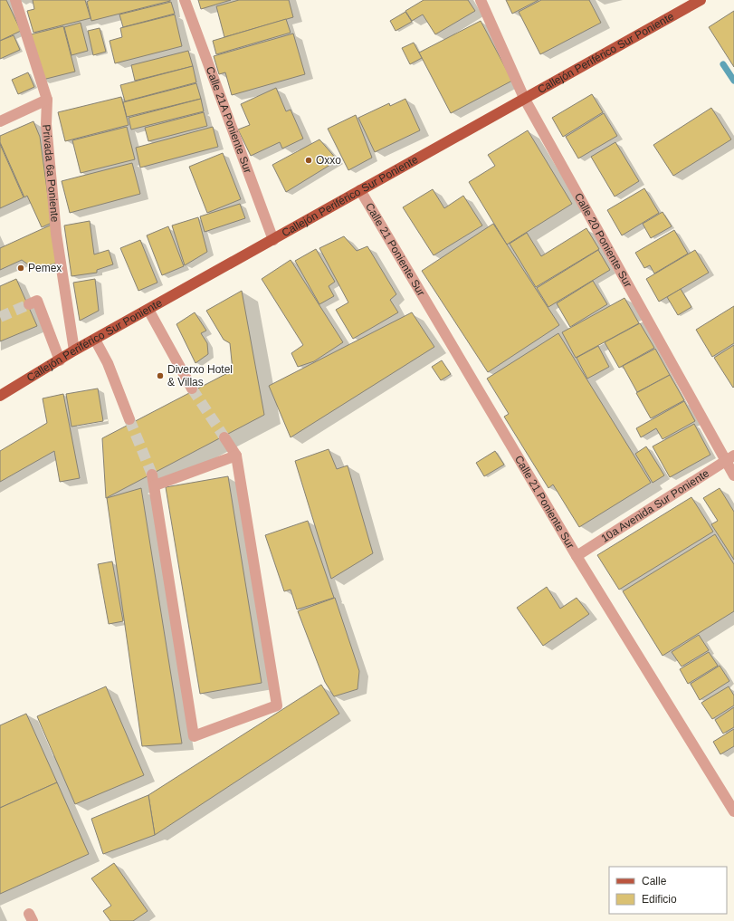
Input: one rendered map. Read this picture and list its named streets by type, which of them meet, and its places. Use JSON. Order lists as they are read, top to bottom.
{
  "streets": {
    "main road": ["Callejón Periférico Sur Poniente"],
    "street": [
      "Calle 21A Poniente Sur",
      "Privada 6a Poniente",
      "Calle 20 Poniente Sur",
      "Calle 21 Poniente Sur",
      "10a Avenida Sur Poniente"
    ]
  },
  "crossings": [
    ["Callejón Periférico Sur Poniente", "Calle 21A Poniente Sur"],
    ["Callejón Periférico Sur Poniente", "Privada 6a Poniente"],
    ["Callejón Periférico Sur Poniente", "Calle 20 Poniente Sur"],
    ["Callejón Periférico Sur Poniente", "Calle 21 Poniente Sur"],
    ["Calle 20 Poniente Sur", "10a Avenida Sur Poniente"],
    ["Calle 21 Poniente Sur", "10a Avenida Sur Poniente"]
  ],
  "places": ["Oxxo", "Pemex", "Diverxo Hotel & Villas"],
  "legend": ["Calle", "Edificio"]
}
